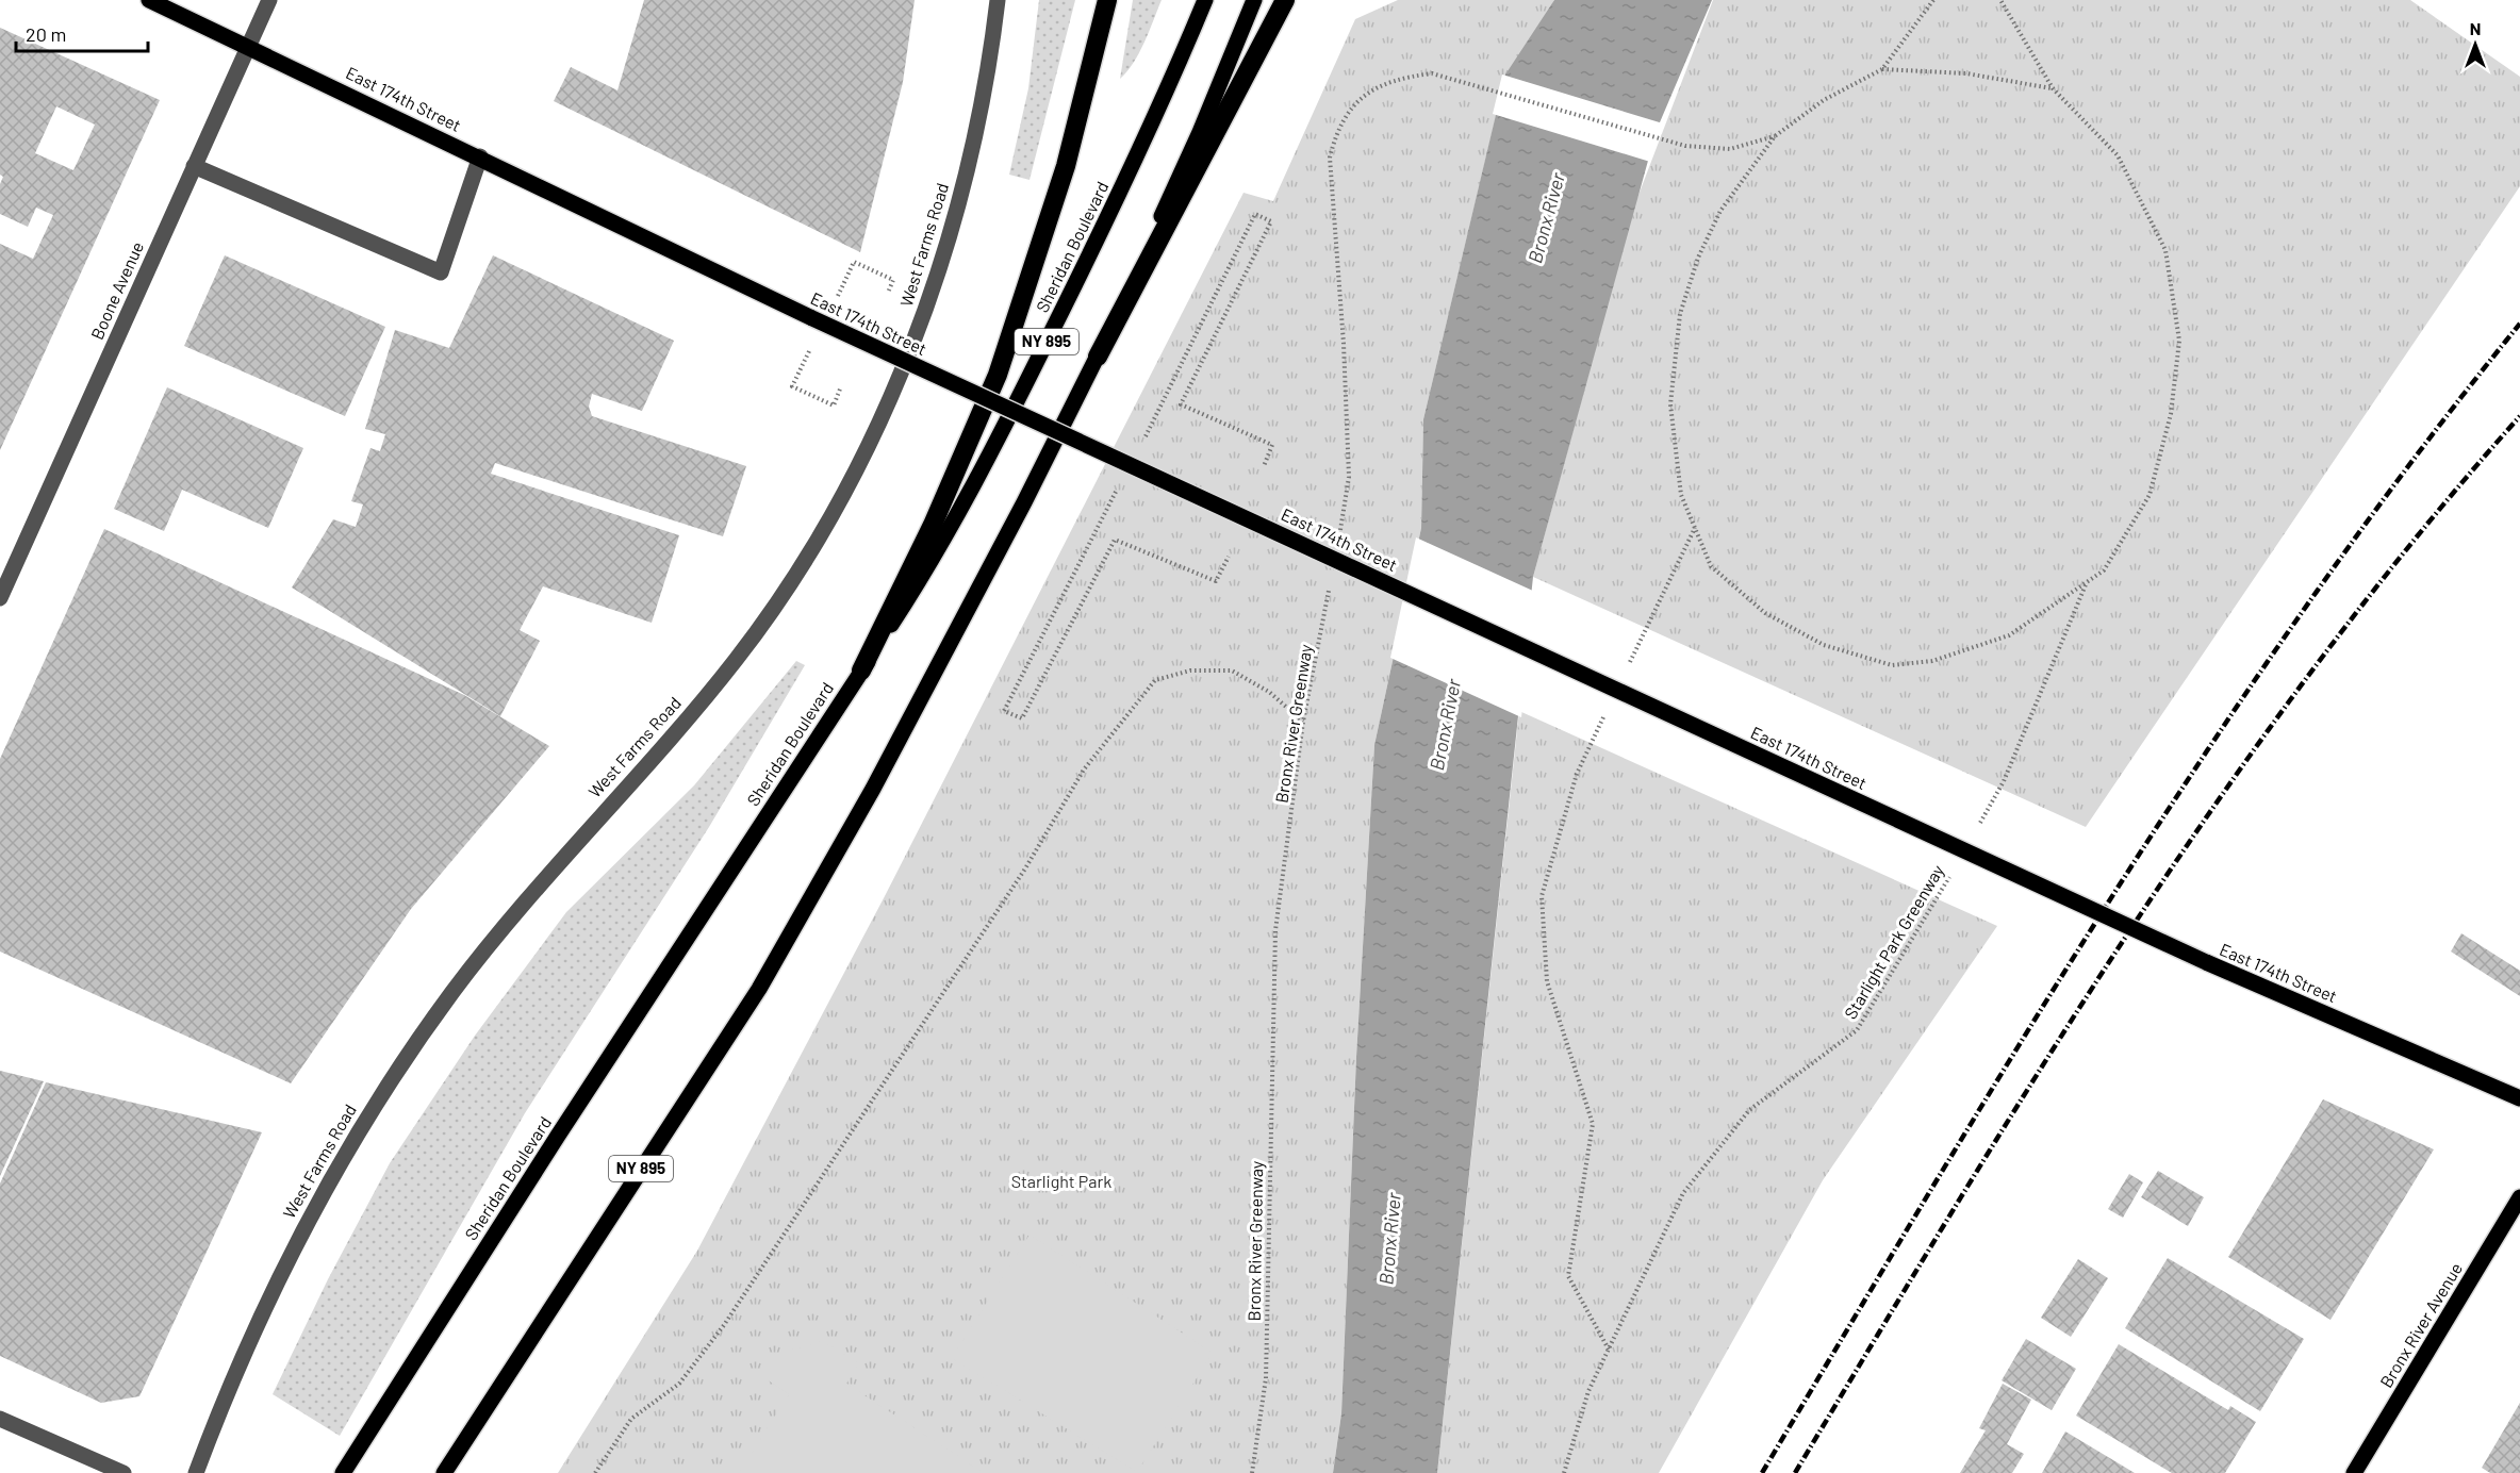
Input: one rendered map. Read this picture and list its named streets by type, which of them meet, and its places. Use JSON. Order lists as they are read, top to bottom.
{
  "streets": {
    "main road": [
      "East 174th Street",
      "Sheridan Boulevard",
      "NY 895",
      "Bronx River Avenue"
    ],
    "street": ["West Farms Road", "Boone Avenue"],
    "path": ["Bronx River Greenway", "Starlight Park Greenway"]
  },
  "crossings": [
    ["East 174th Street", "Boone Avenue"]
  ],
  "water": ["Bronx River"],
  "parks": ["Starlight Park"],
  "scale_bar": "20 m",
  "north": "top"
}
